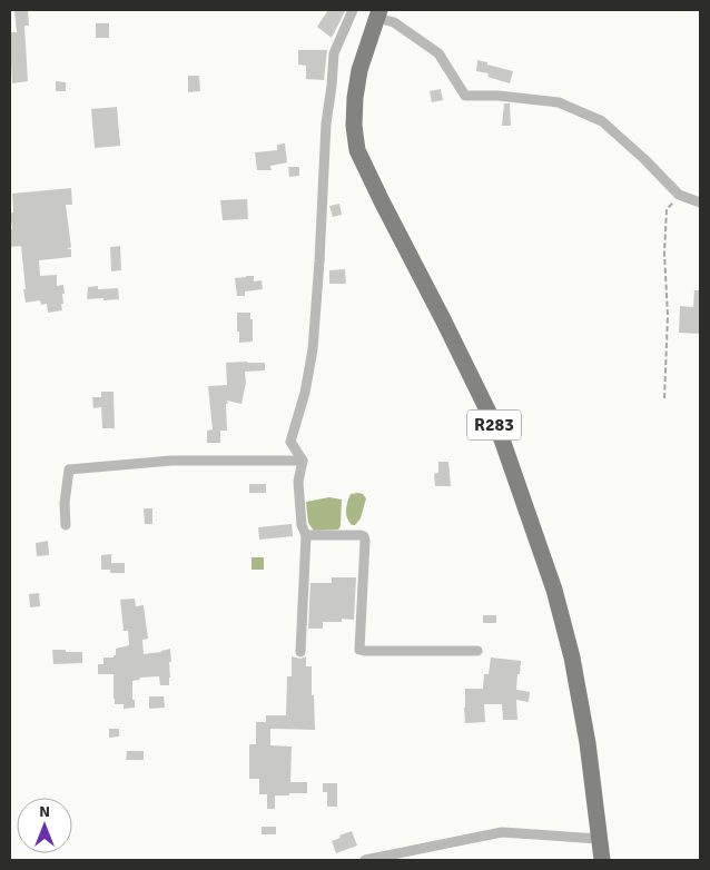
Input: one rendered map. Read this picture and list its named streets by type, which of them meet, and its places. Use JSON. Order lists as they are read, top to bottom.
{
  "streets": {
    "main road": ["R283"]
  },
  "north": "top"
}
